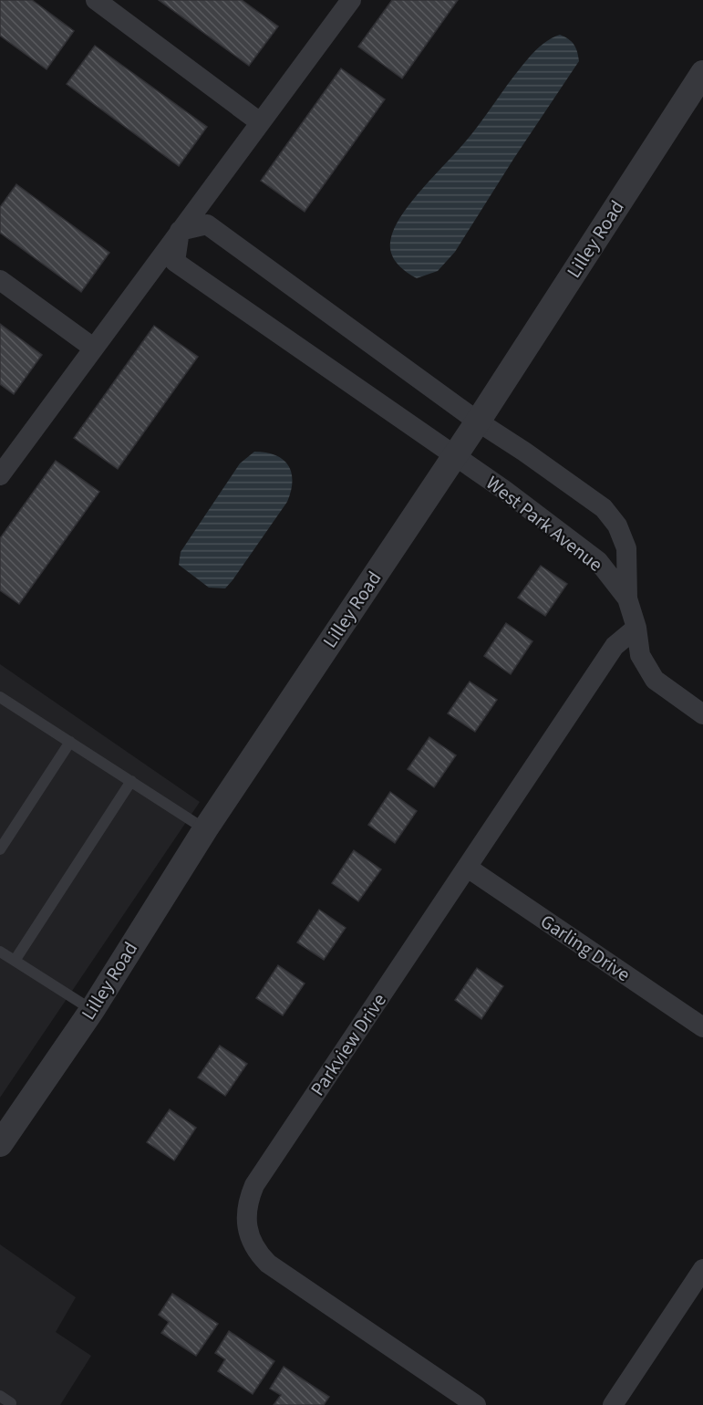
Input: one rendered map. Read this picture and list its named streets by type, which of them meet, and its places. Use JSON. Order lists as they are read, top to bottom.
{
  "streets": {
    "street": [
      "Lilley Road",
      "West Park Avenue",
      "Garling Drive",
      "Parkview Drive"
    ]
  },
  "crossings": [
    ["Lilley Road", "West Park Avenue"],
    ["Garling Drive", "Parkview Drive"]
  ]
}
